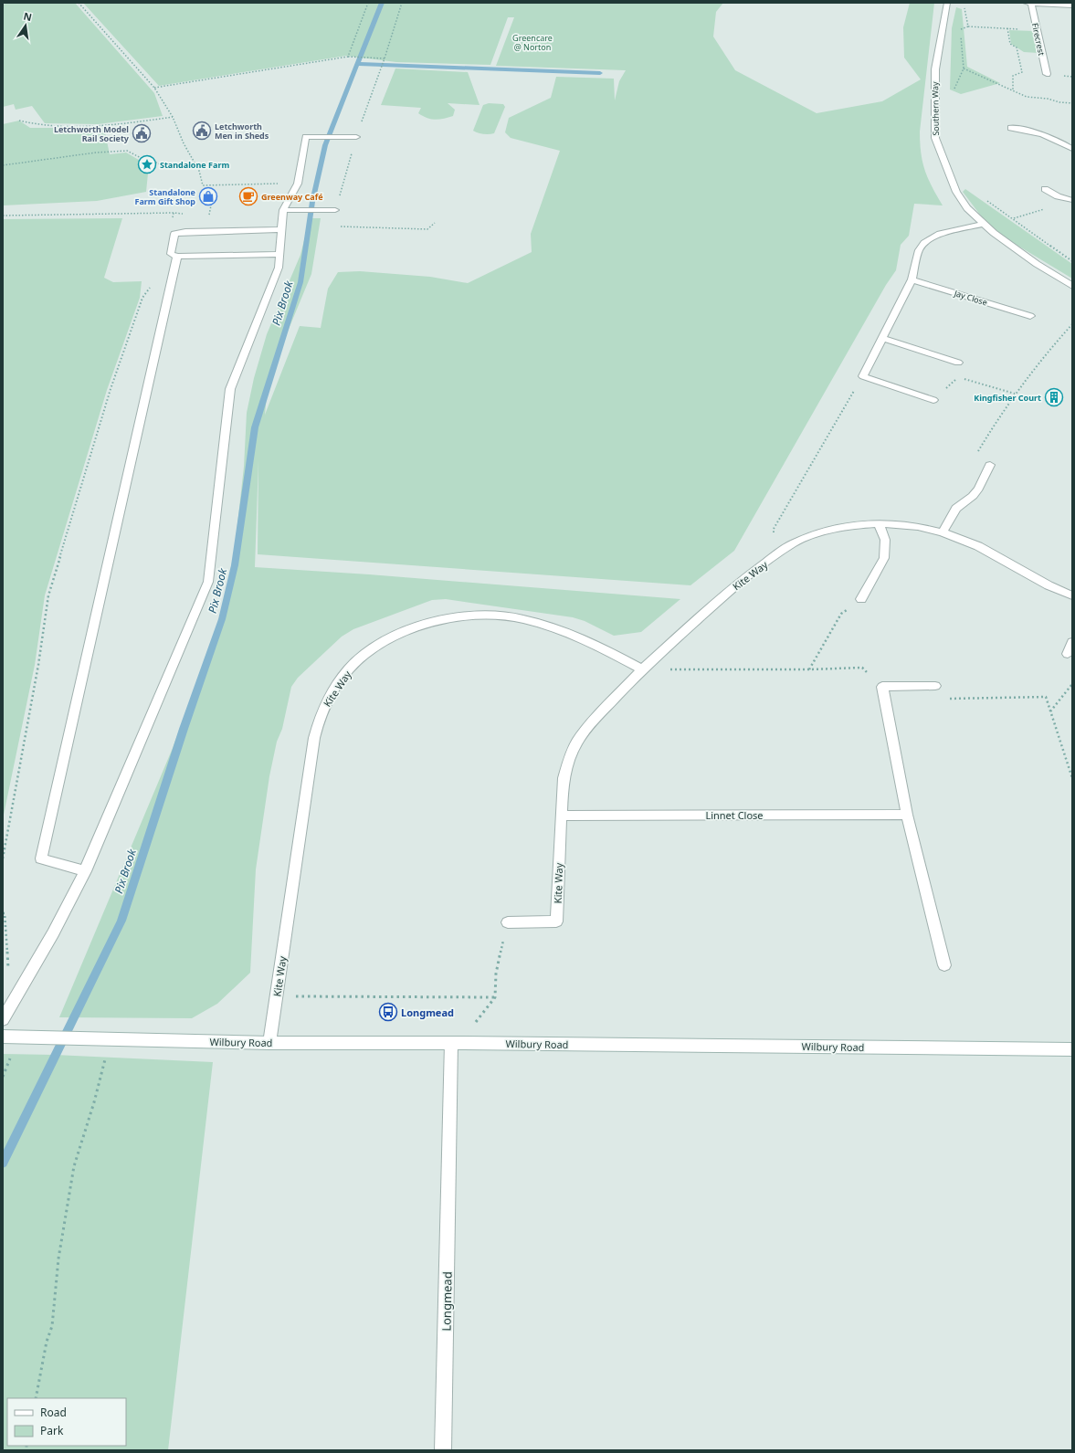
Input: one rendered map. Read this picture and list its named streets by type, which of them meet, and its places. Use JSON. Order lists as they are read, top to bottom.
{
  "streets": {
    "street": [
      "Firecrest",
      "Southern Way",
      "Jay Close",
      "Kite Way",
      "Linnet Close",
      "Wilbury Road",
      "Longmead"
    ]
  },
  "crossings": [
    ["Kite Way", "Linnet Close"],
    ["Kite Way", "Wilbury Road"],
    ["Wilbury Road", "Longmead"]
  ],
  "water": ["Pix Brook"],
  "parks": ["Greencare @ Norton"],
  "places": {
    "public building": ["Letchworth Men in Sheds", "Letchworth Model Rail Society"],
    "place": ["Standalone Farm"],
    "shop": ["Standalone Farm Gift Shop"],
    "cafe": ["Greenway Café"],
    "building": ["Kingfisher Court"],
    "bus stop": ["Longmead"]
  },
  "legend": ["Road", "Park"],
  "north": "top"
}
